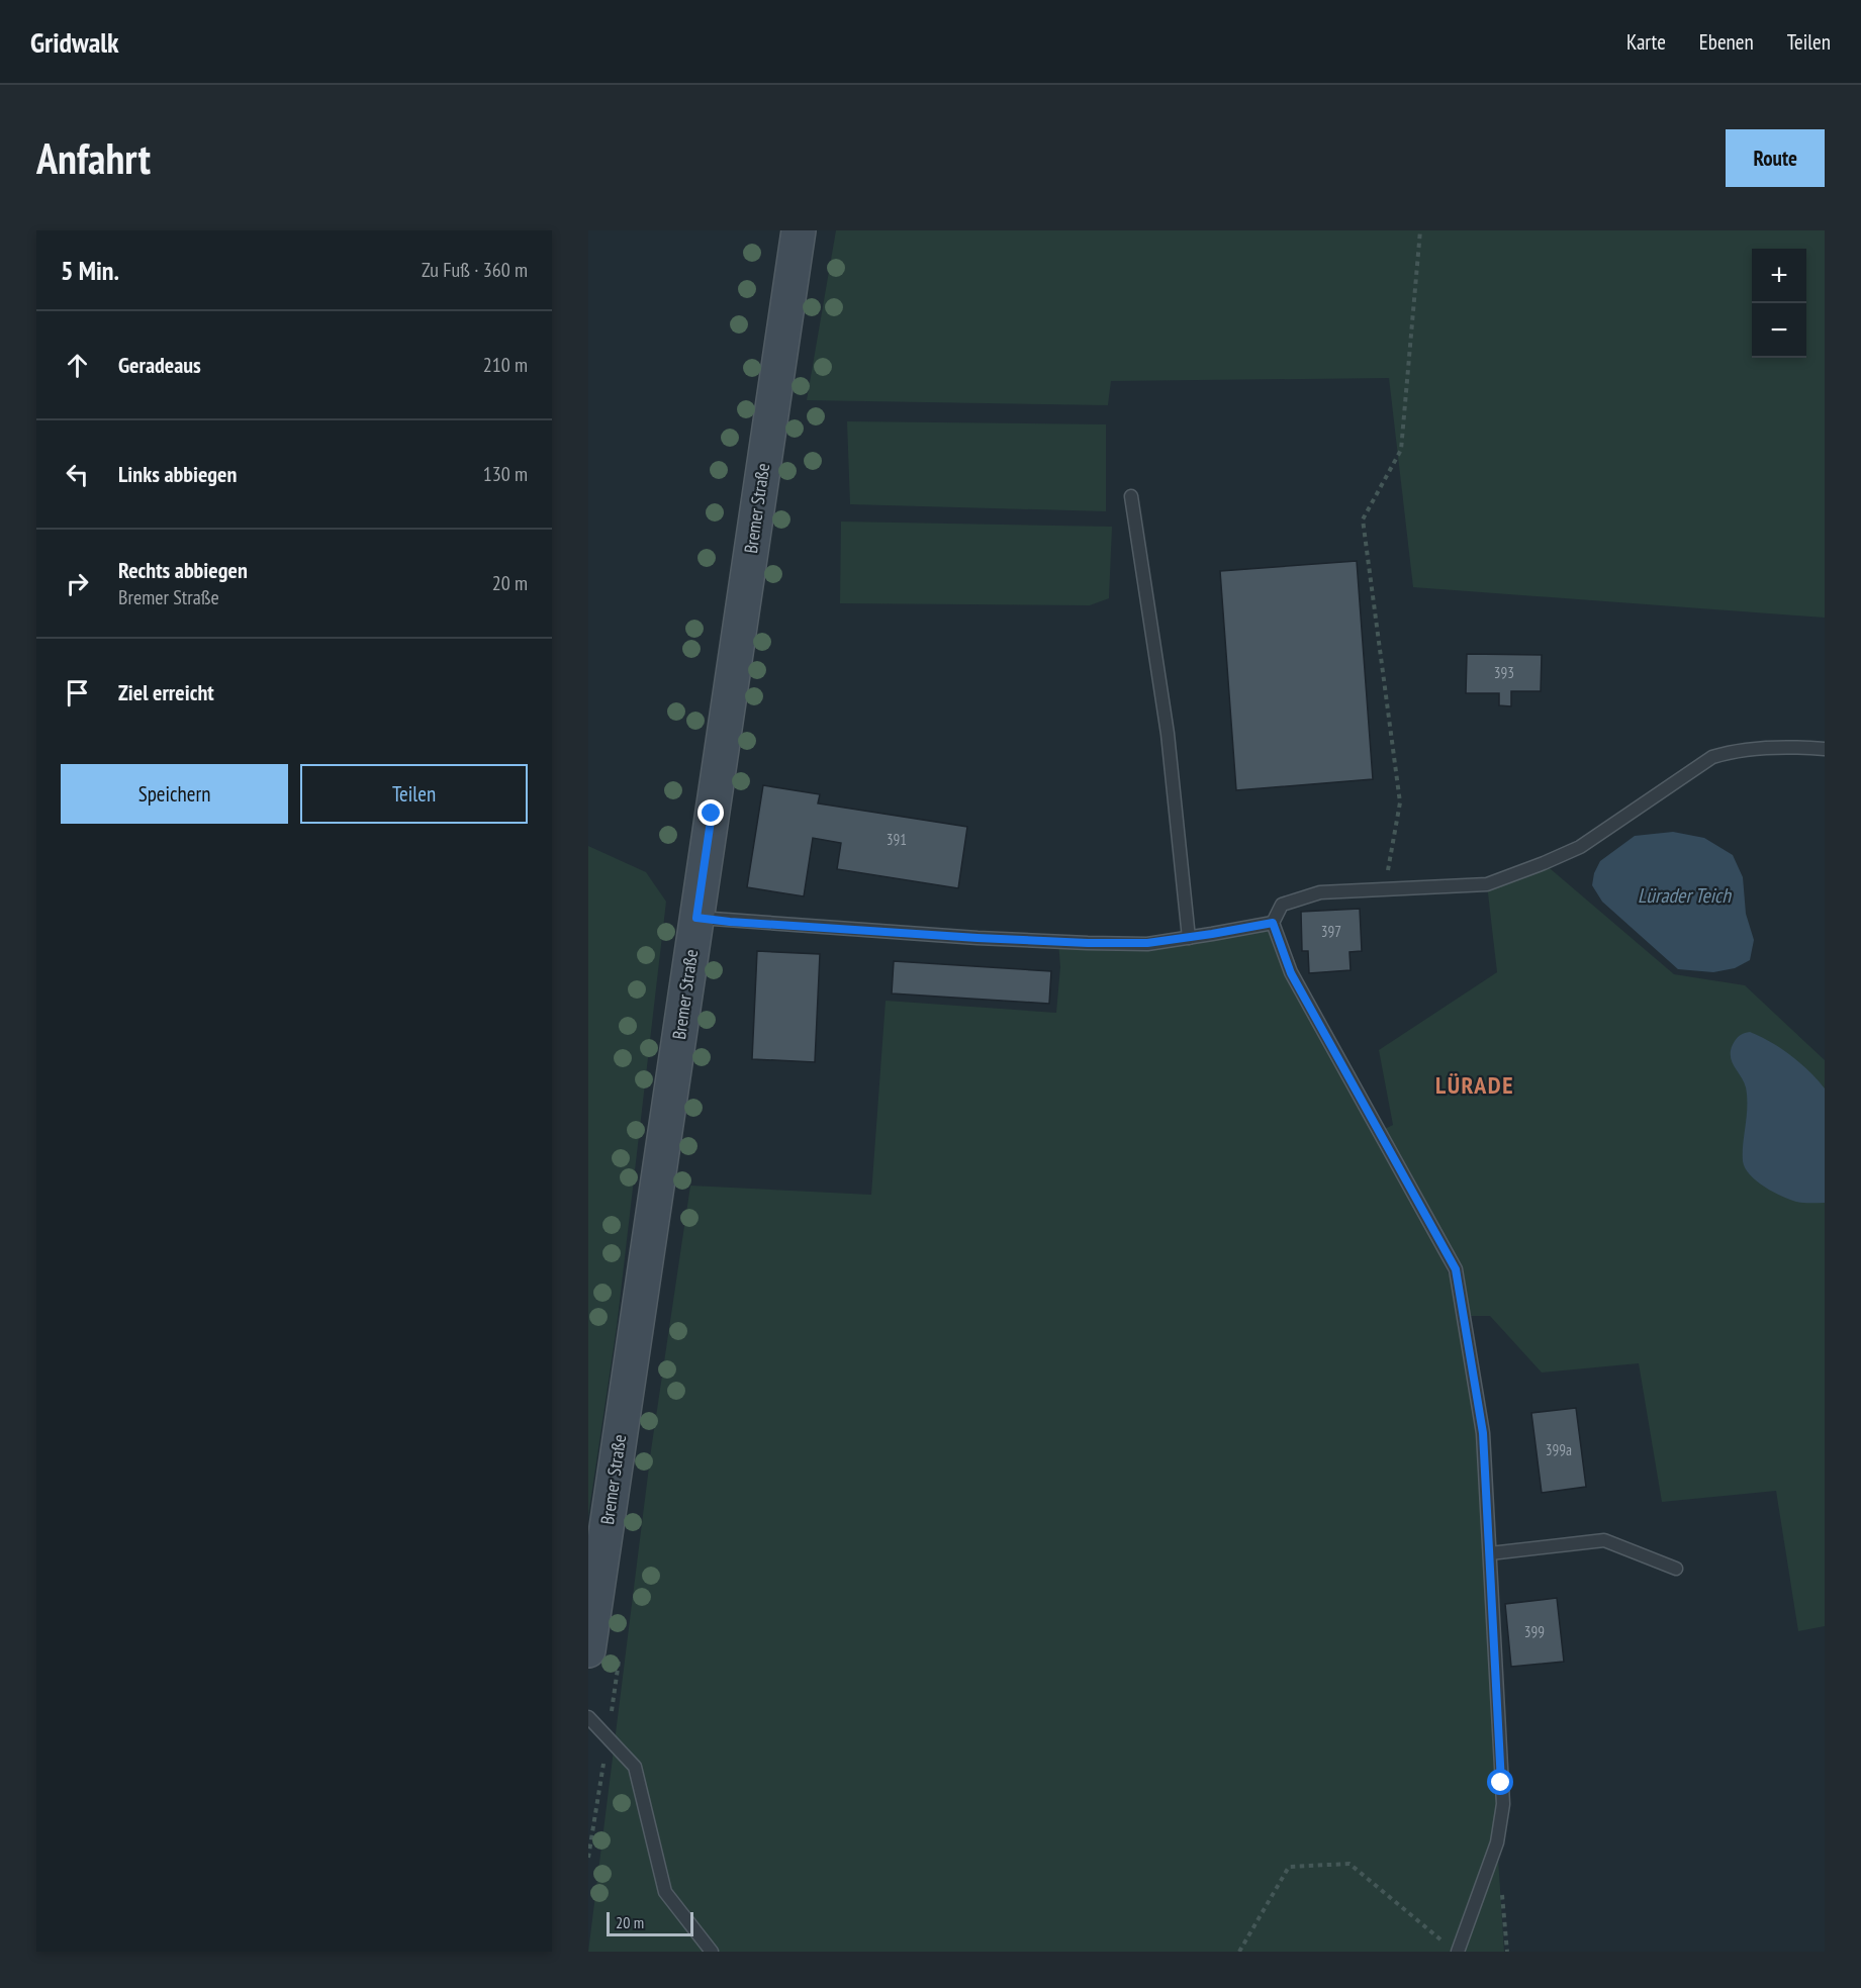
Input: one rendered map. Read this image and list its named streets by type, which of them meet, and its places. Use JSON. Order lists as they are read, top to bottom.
{
  "streets": {
    "main road": ["Bremer Straße"]
  },
  "districts": ["LÜRADE"],
  "water": ["Lürader Teich"],
  "house_numbers": [
    "393",
    "391",
    "397",
    "399a",
    "399"
  ],
  "scale_bar": "20 m",
  "page": {
    "header": "Gridwalk",
    "nav": ["Karte", "Ebenen", "Teilen"],
    "buttons": [
      "Route",
      ["Speichern", "Teilen"]
    ],
    "title": "Anfahrt",
    "heading": ["5 Min.", "Zu Fuß · 360 m"],
    "map_buttons": ["+", "−"],
    "list": [
      ["Geradeaus", "210 m"],
      ["Links abbiegen", "130 m"],
      ["Rechts abbiegen", "Bremer Straße", "20 m"],
      "Ziel erreicht"
    ],
    "scale": "20 m"
  }
}
